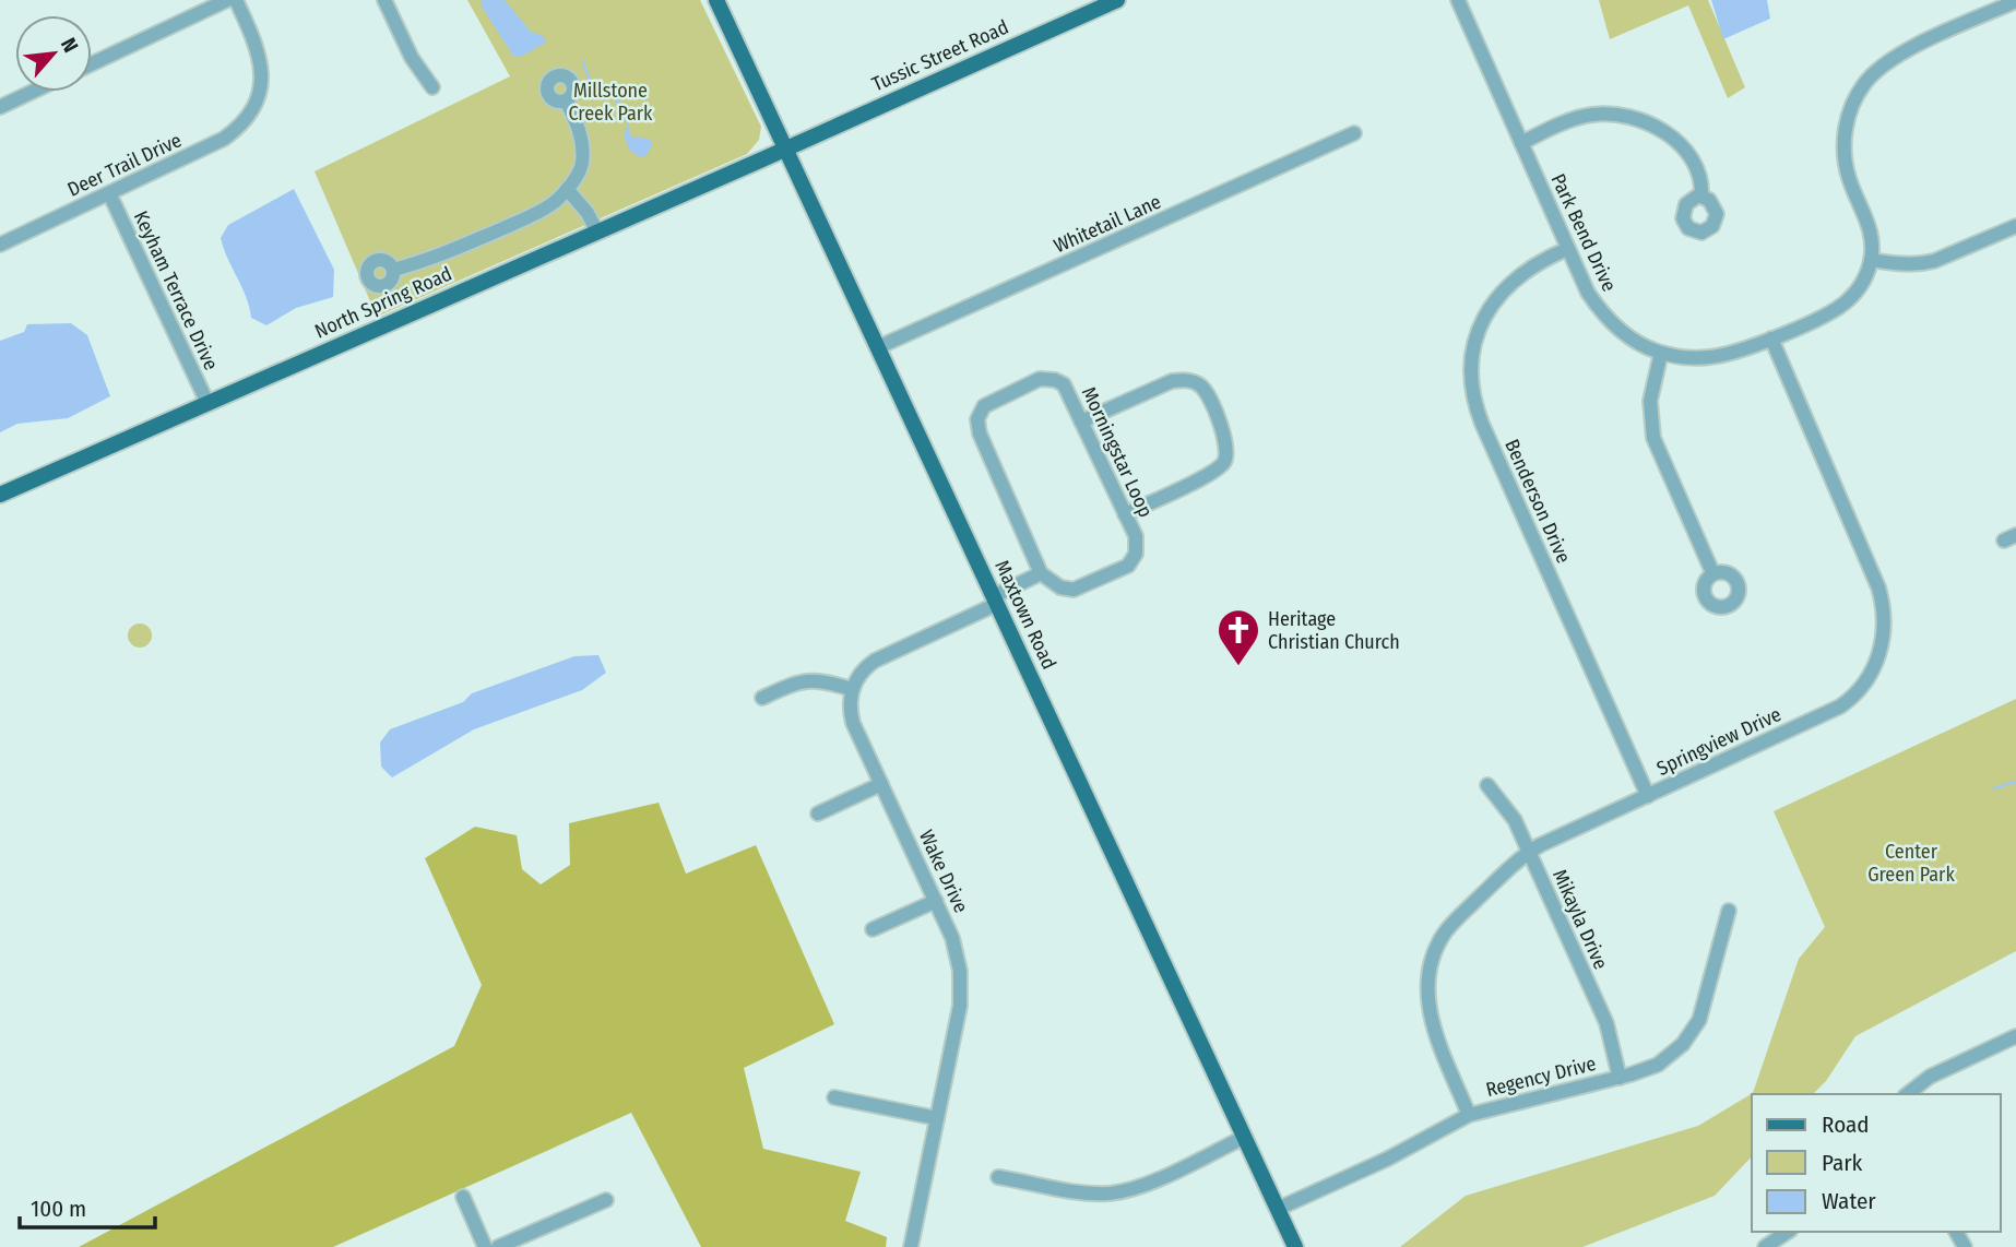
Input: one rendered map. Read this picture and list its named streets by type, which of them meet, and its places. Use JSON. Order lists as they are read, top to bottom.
{
  "streets": {
    "main road": ["Tussic Street Road", "North Spring Road", "Maxtown Road"],
    "street": [
      "Deer Trail Drive",
      "Whitetail Lane",
      "Park Bend Drive",
      "Keyham Terrace Drive",
      "Morningstar Loop",
      "Benderson Drive",
      "Springview Drive",
      "Wake Drive",
      "Mikayla Drive",
      "Regency Drive"
    ]
  },
  "crossings": [
    ["Tussic Street Road", "North Spring Road"],
    ["Tussic Street Road", "Maxtown Road"],
    ["Deer Trail Drive", "Keyham Terrace Drive"],
    ["Whitetail Lane", "Maxtown Road"],
    ["Park Bend Drive", "Benderson Drive"],
    ["Park Bend Drive", "Springview Drive"],
    ["Keyham Terrace Drive", "North Spring Road"],
    ["North Spring Road", "Maxtown Road"],
    ["Benderson Drive", "Springview Drive"],
    ["Maxtown Road", "Regency Drive"],
    ["Springview Drive", "Mikayla Drive"],
    ["Springview Drive", "Regency Drive"],
    ["Mikayla Drive", "Regency Drive"]
  ],
  "parks": ["Millstone Creek Park", "Center Green Park"],
  "places": {
    "church": ["Heritage Christian Church"]
  },
  "legend": ["Road", "Park", "Water"],
  "scale_bar": "100 m",
  "north": "top right"
}
